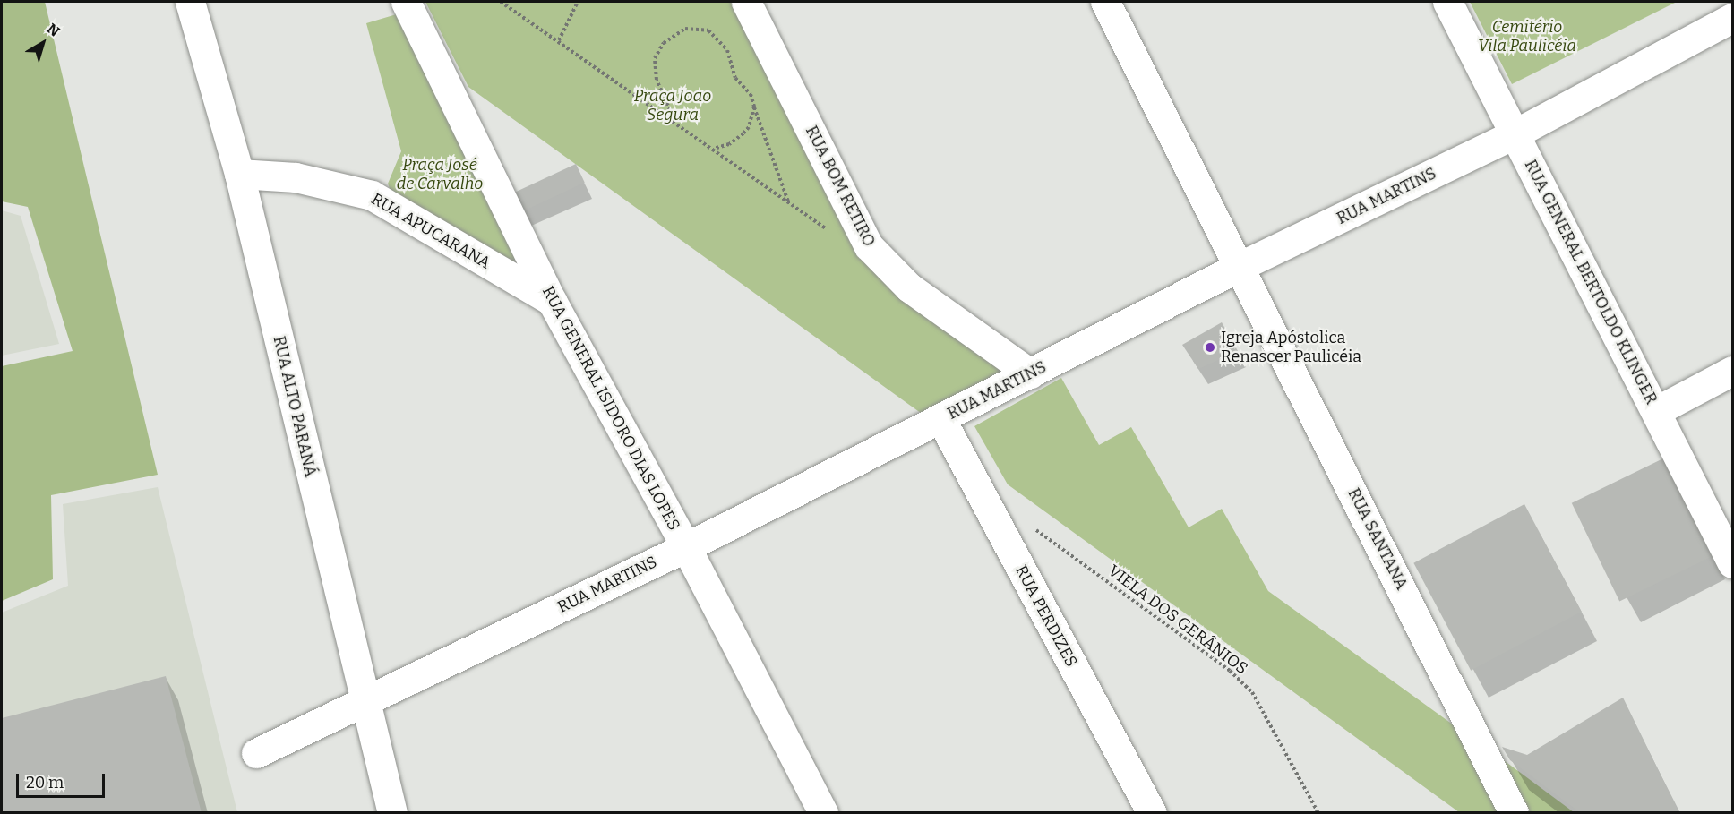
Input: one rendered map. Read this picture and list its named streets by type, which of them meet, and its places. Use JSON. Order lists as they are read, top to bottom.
{
  "streets": {
    "street": [
      "RUA BOM RETIRO",
      "RUA MARTINS",
      "RUA APUCARANA",
      "RUA GENERAL BERTOLDO KLINGER",
      "RUA ALTO PARANÁ",
      "RUA GENERAL ISIDORO DIAS LOPES",
      "RUA SANTANA",
      "RUA PERDIZES"
    ],
    "path": ["VIELA DOS GERÂNIOS"]
  },
  "crossings": [
    ["RUA BOM RETIRO", "RUA MARTINS"],
    ["RUA MARTINS", "RUA GENERAL BERTOLDO KLINGER"],
    ["RUA MARTINS", "RUA ALTO PARANÁ"],
    ["RUA MARTINS", "RUA GENERAL ISIDORO DIAS LOPES"],
    ["RUA MARTINS", "RUA SANTANA"],
    ["RUA MARTINS", "RUA PERDIZES"],
    ["RUA APUCARANA", "RUA ALTO PARANÁ"],
    ["RUA APUCARANA", "RUA GENERAL ISIDORO DIAS LOPES"]
  ],
  "parks": ["Cemitério Vila Paulicéia", "Praça Joao Segura", "Praça José de Carvalho"],
  "places": ["Igreja Apóstolica Renascer Paulicéia"],
  "scale_bar": "20 m",
  "north": "top right"
}
